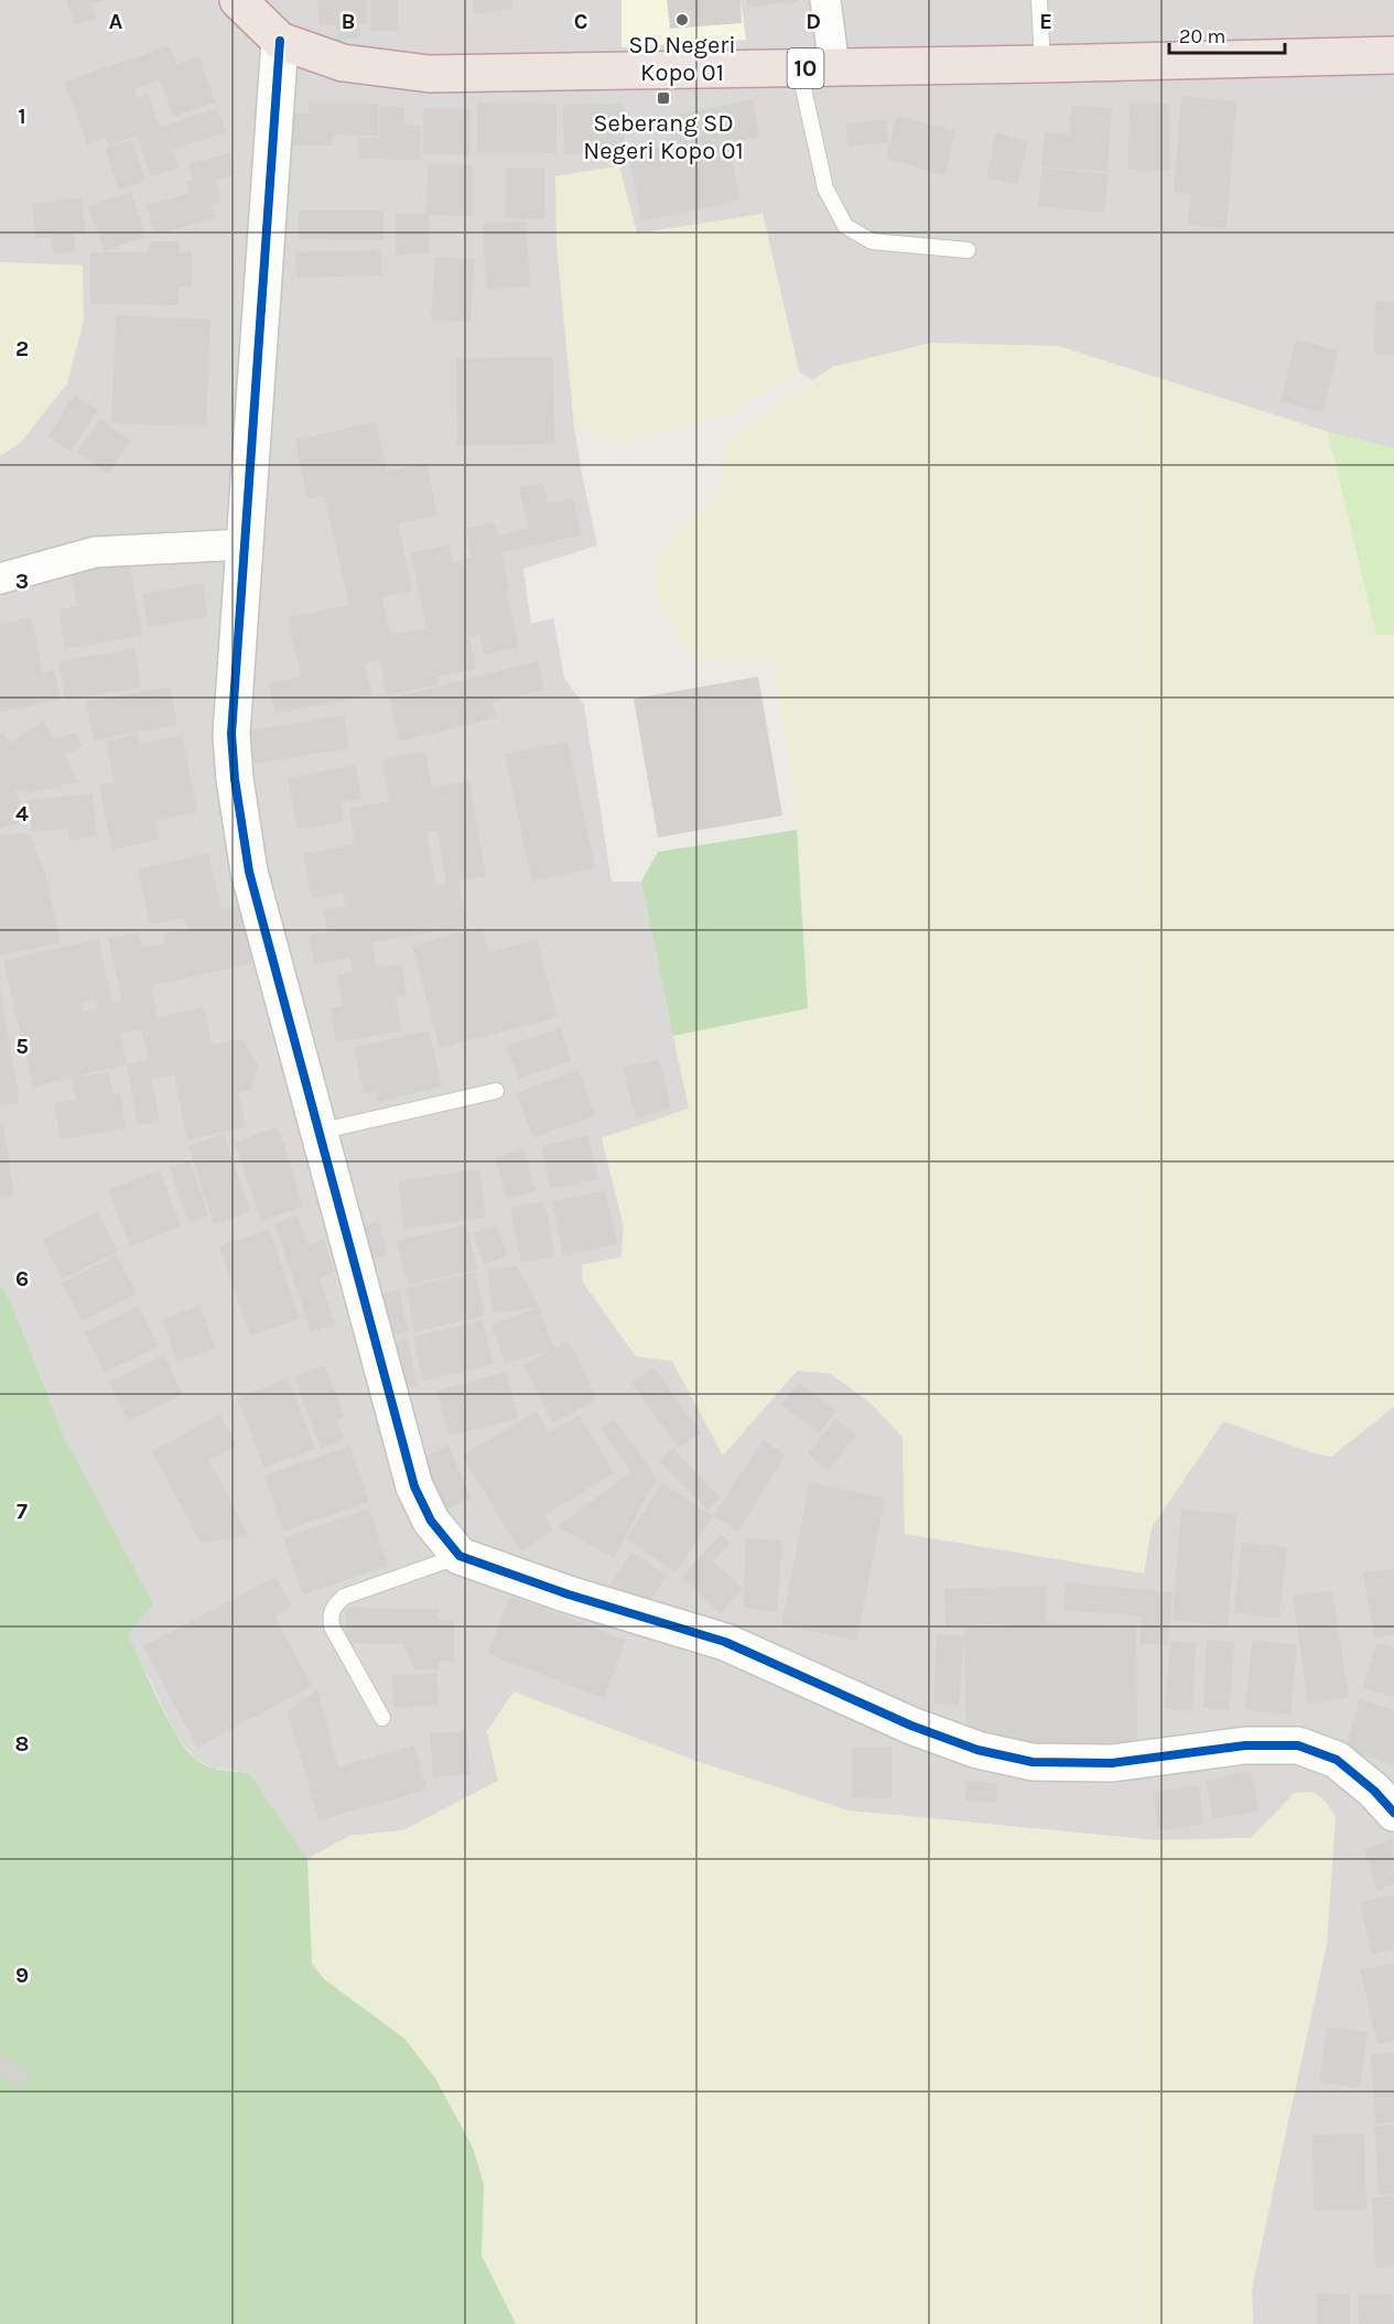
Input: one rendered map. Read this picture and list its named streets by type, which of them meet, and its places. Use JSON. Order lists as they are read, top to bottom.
{
  "streets": {
    "highway": ["10"]
  },
  "places": {
    "other": ["SD Negeri Kopo 01"],
    "transit": ["Seberang SD Negeri Kopo 01"]
  },
  "scale_bar": "20 m",
  "grid": {
    "columns": [
      "A",
      "B",
      "C",
      "D",
      "E"
    ],
    "rows": [
      "1",
      "2",
      "3",
      "4",
      "5",
      "6",
      "7",
      "8",
      "9"
    ]
  }
}
